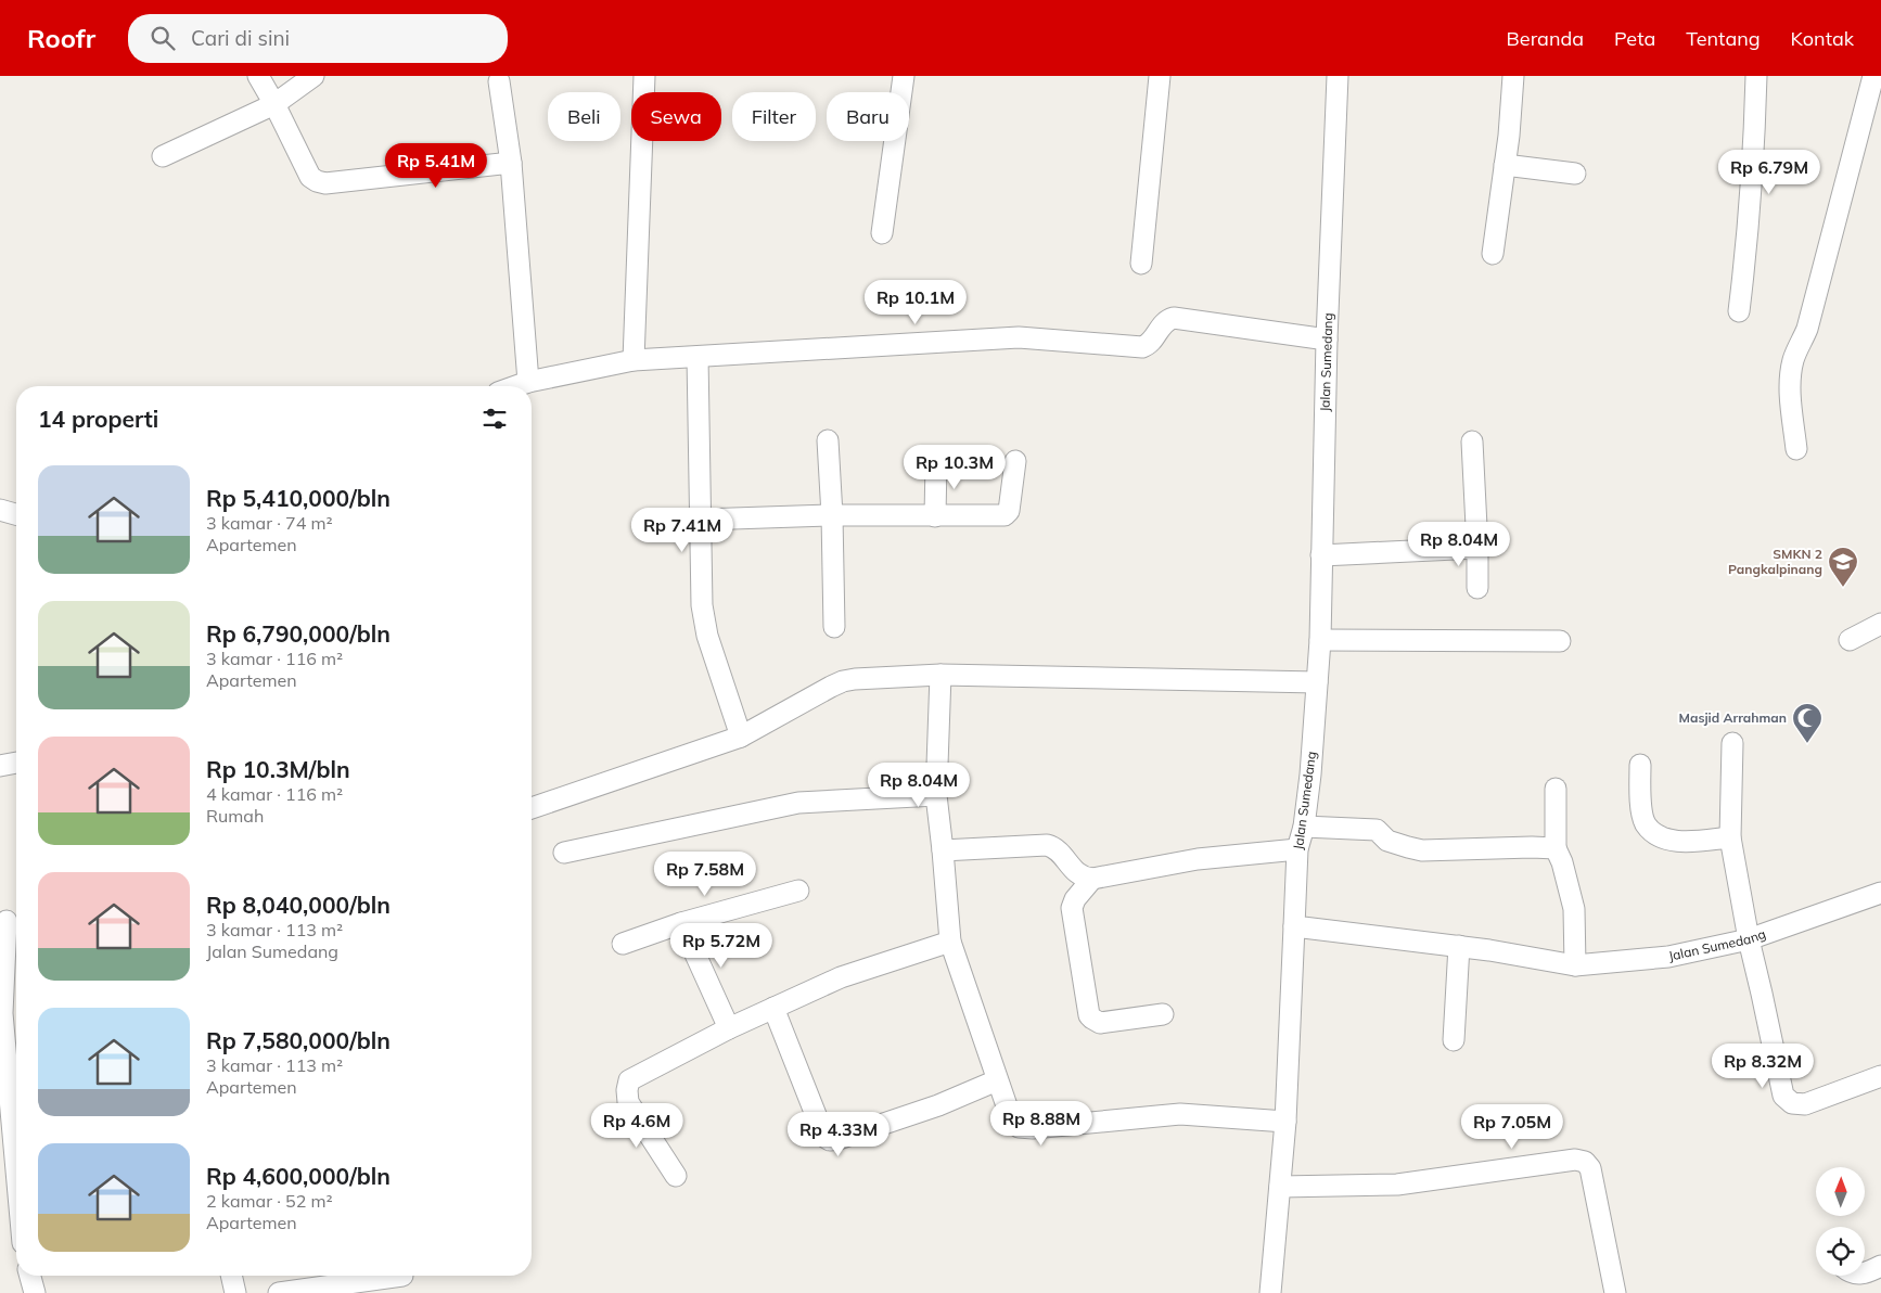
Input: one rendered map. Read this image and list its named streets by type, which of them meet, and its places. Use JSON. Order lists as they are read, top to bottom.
{
  "streets": {
    "street": ["Jalan Sumedang"]
  },
  "places": {
    "school or university": ["SMKN 2 Pangkalpinang"],
    "mosque": ["Masjid Arrahman"]
  },
  "north": "top",
  "page": {
    "header": "Roofr",
    "search": "Cari di sini",
    "nav": [
      "Beranda",
      "Peta",
      "Tentang",
      "Kontak"
    ],
    "chip": [
      "Beli",
      "Sewa",
      "Filter",
      "Baru"
    ],
    "price": [
      "Rp 5.41M",
      "Rp 6.79M",
      "Rp 10.1M",
      "Rp 10.3M",
      "Rp 7.41M",
      "Rp 8.04M",
      "Rp 8.04M",
      "Rp 7.58M",
      "Rp 5.72M",
      "Rp 8.32M",
      "Rp 8.88M",
      "Rp 4.6M",
      "Rp 7.05M",
      "Rp 4.33M"
    ],
    "heading": "14 properti",
    "list": [
      {
        "name": "Rp 5,410,000/bln",
        "note": "3 kamar · 74 m² · Apartemen"
      },
      {
        "name": "Rp 6,790,000/bln",
        "note": "3 kamar · 116 m² · Apartemen"
      },
      {
        "name": "Rp 10.3M/bln",
        "note": "4 kamar · 116 m² · Rumah"
      },
      {
        "name": "Rp 8,040,000/bln",
        "note": "3 kamar · 113 m² · Jalan Sumedang"
      },
      {
        "name": "Rp 7,580,000/bln",
        "note": "3 kamar · 113 m² · Apartemen"
      },
      {
        "name": "Rp 4,600,000/bln",
        "note": "2 kamar · 52 m² · Apartemen"
      }
    ]
  }
}
